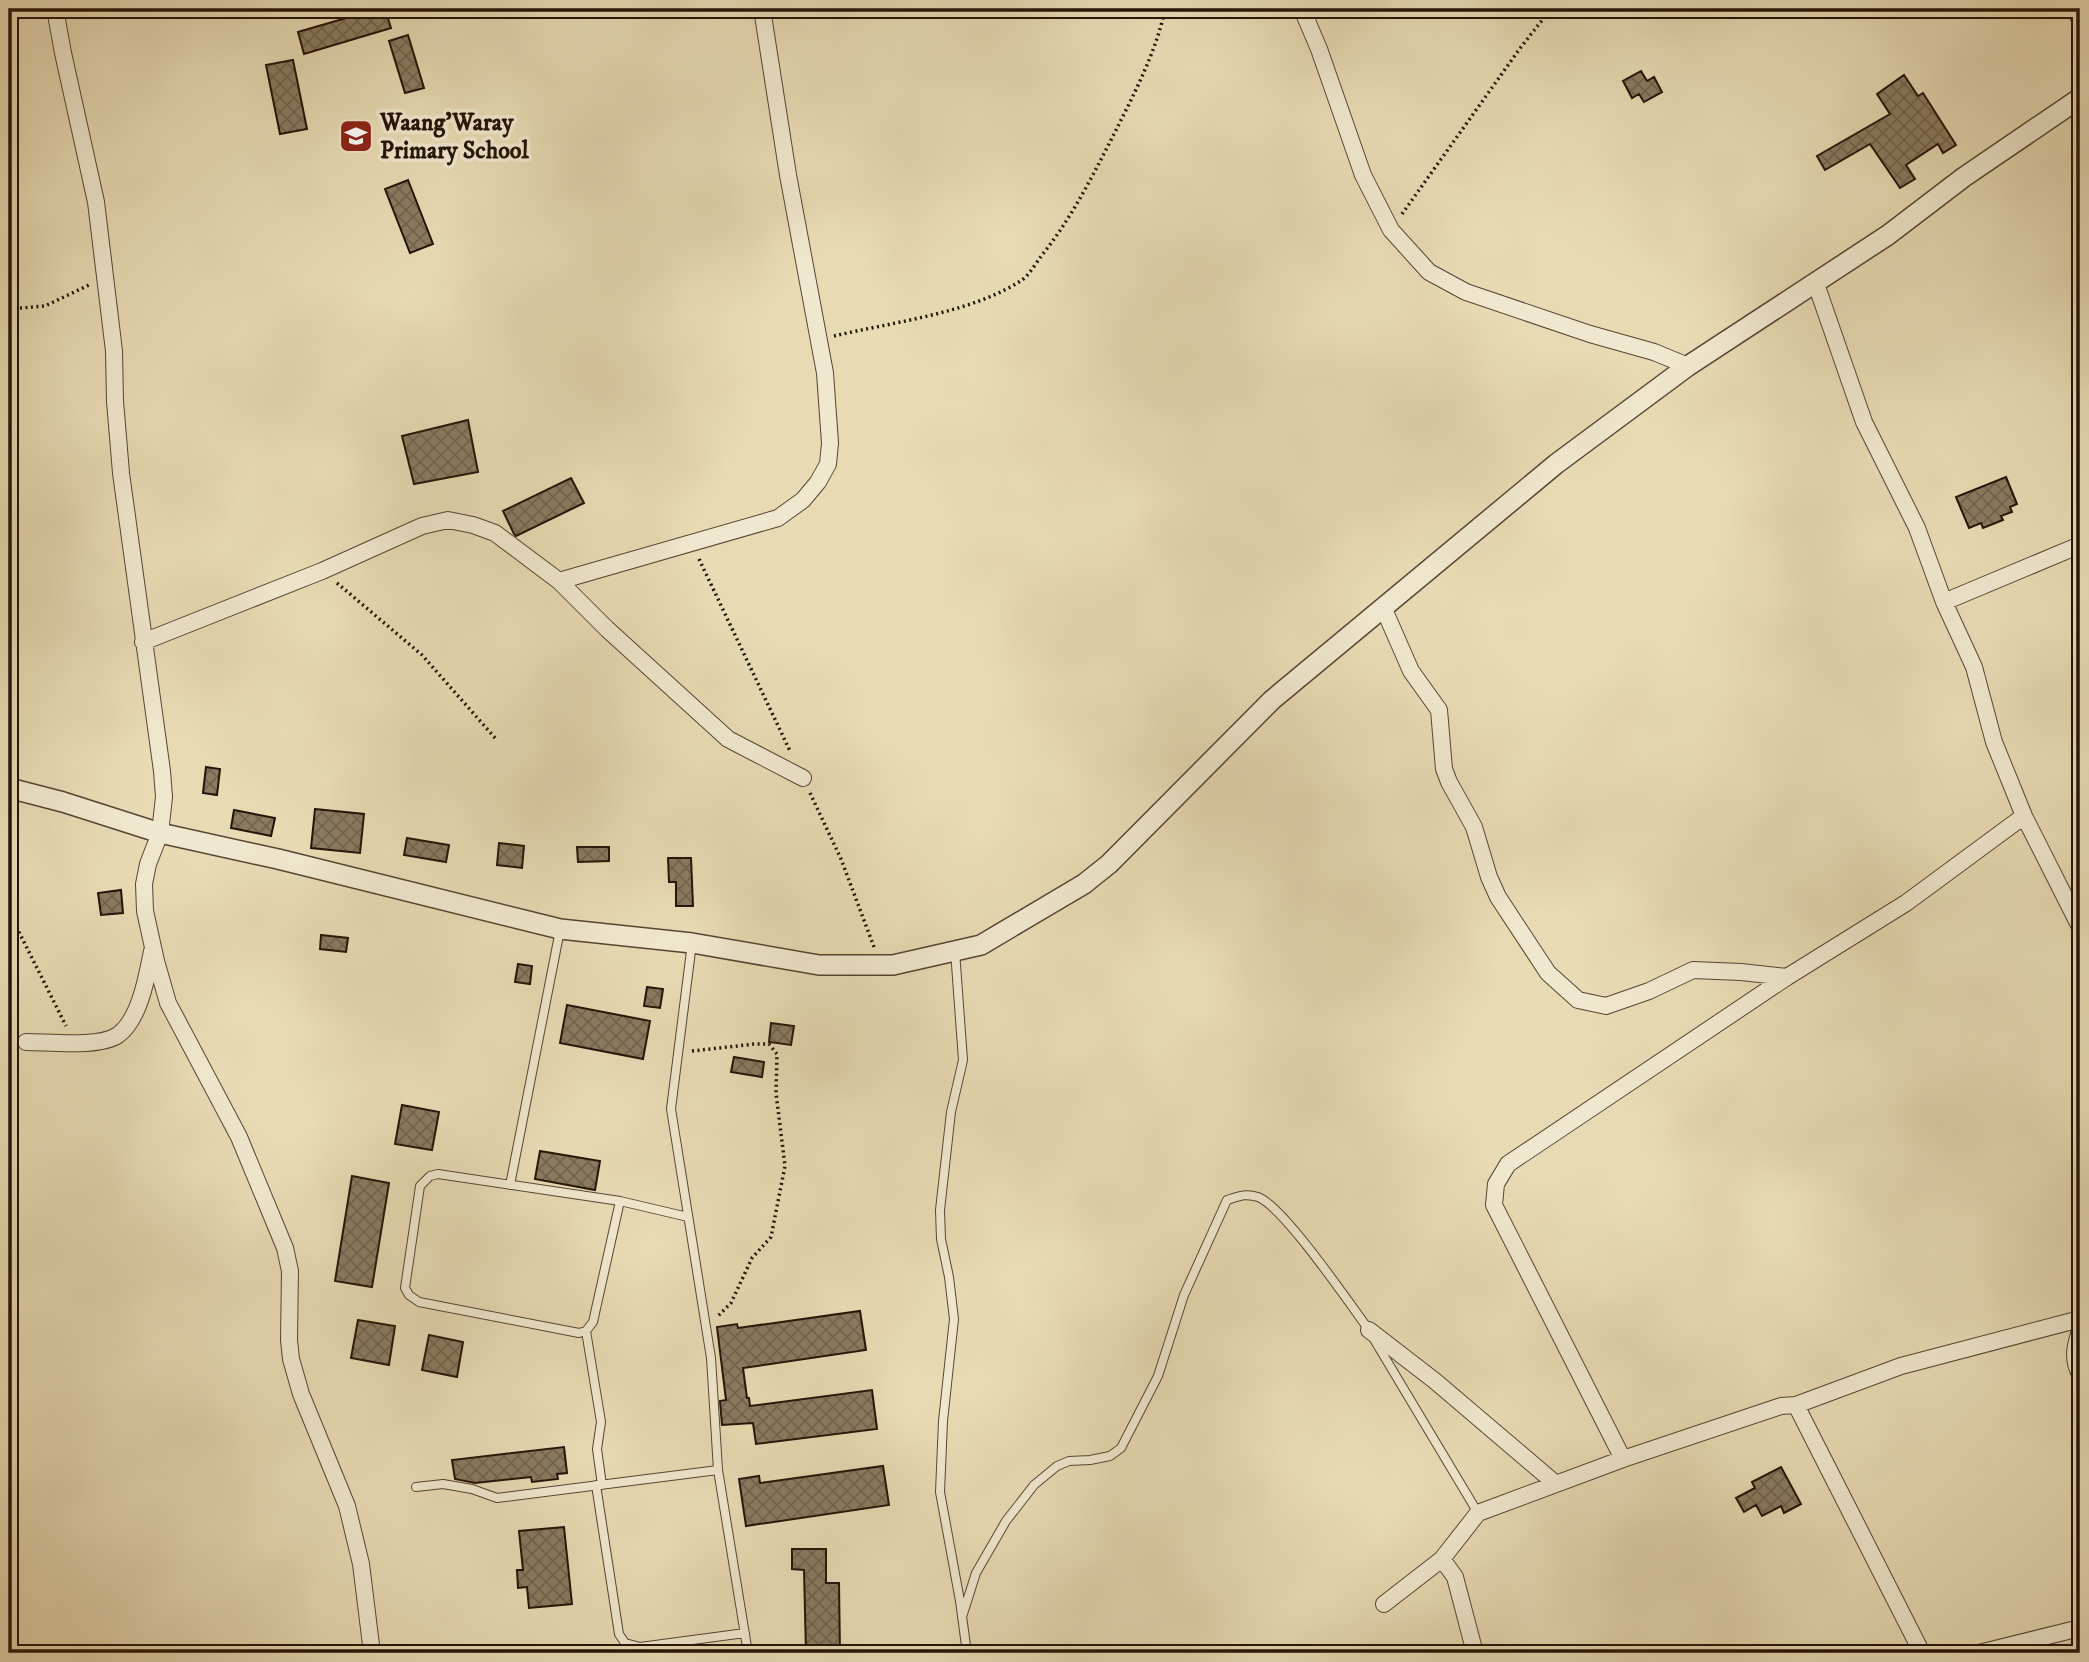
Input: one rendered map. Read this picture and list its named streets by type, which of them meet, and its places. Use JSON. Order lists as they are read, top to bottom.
{
  "places": {
    "school or university": ["Waang'Waray Primary School"]
  }
}
